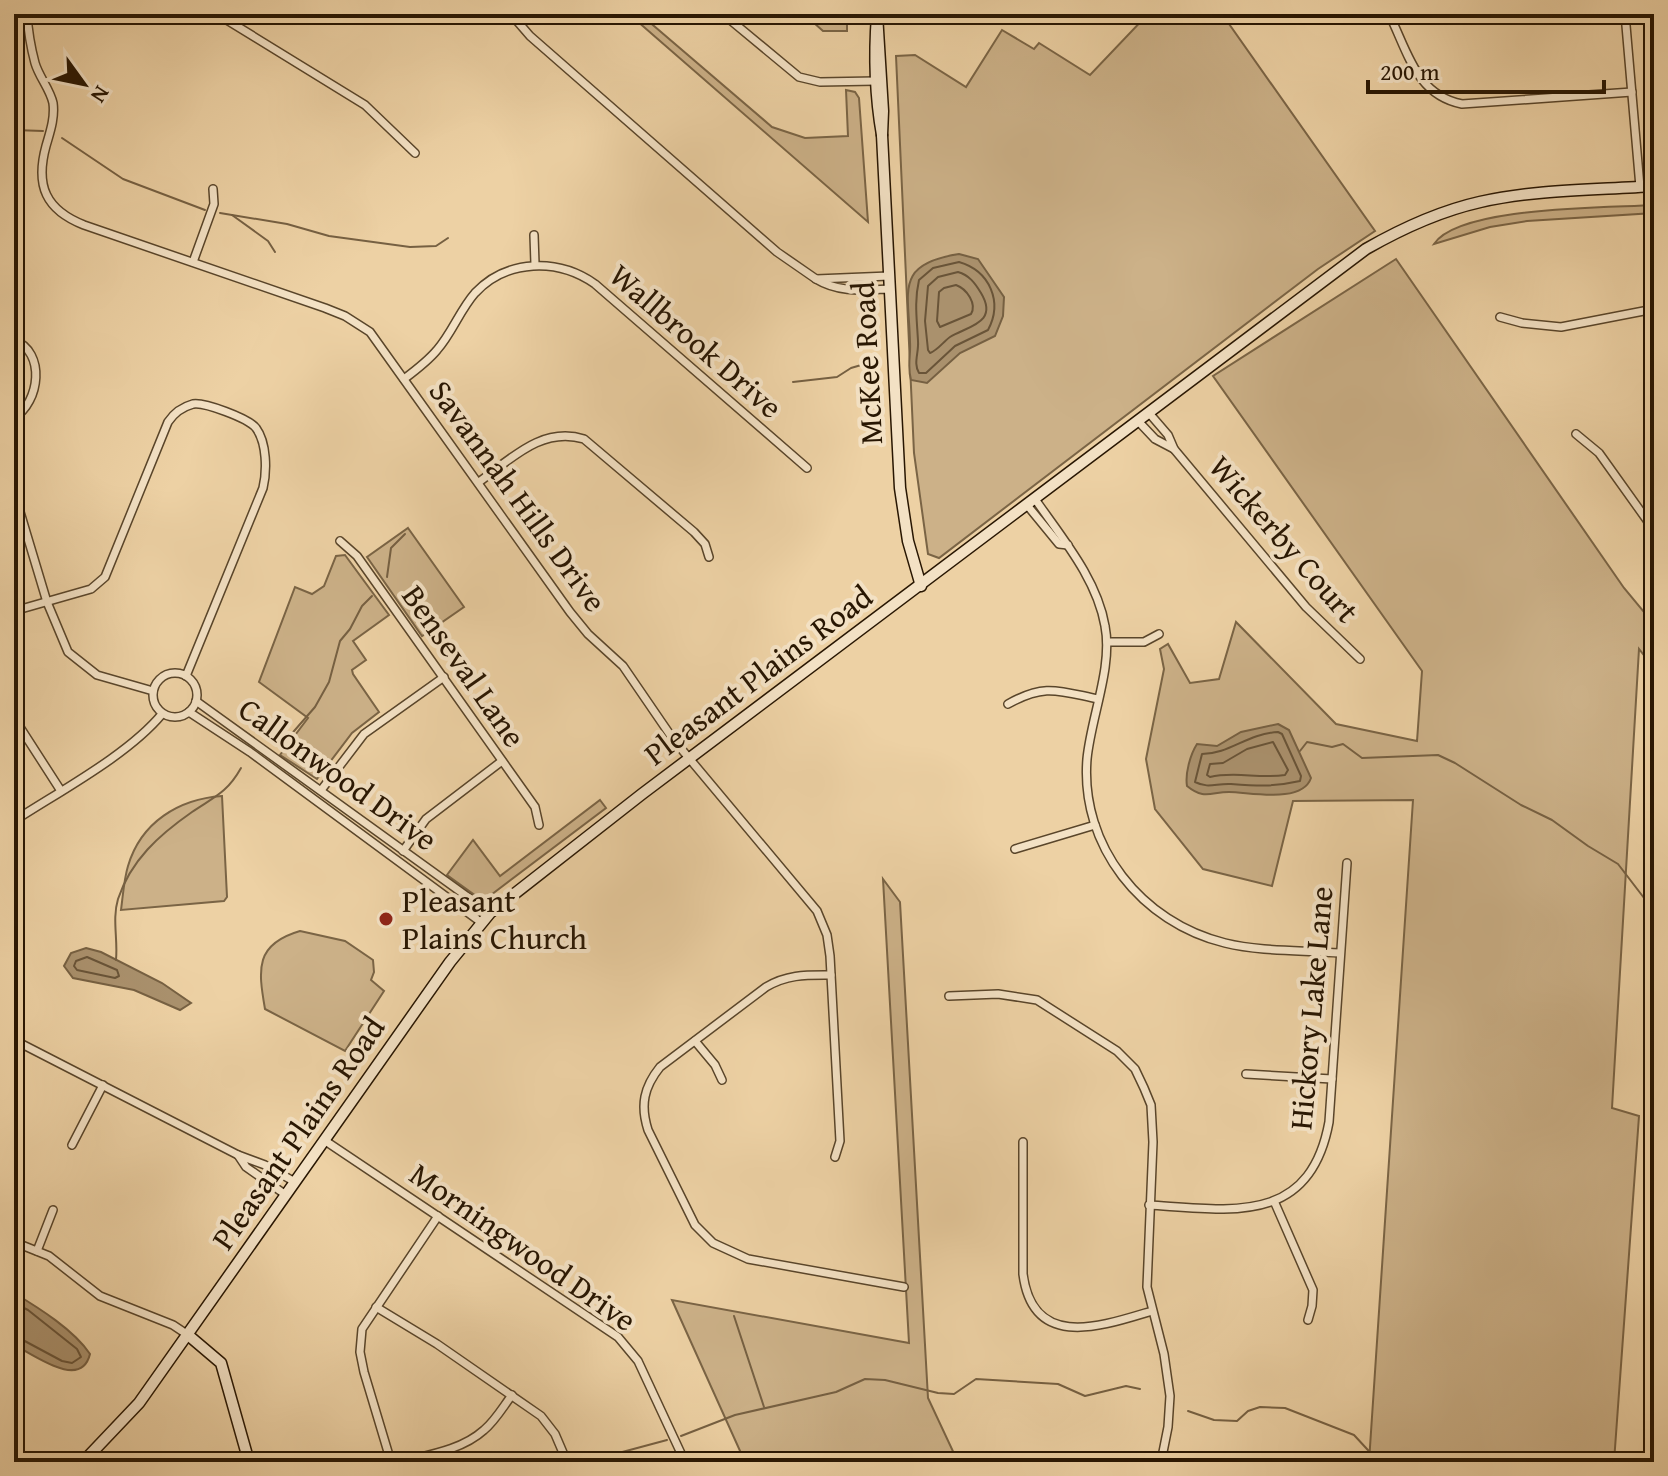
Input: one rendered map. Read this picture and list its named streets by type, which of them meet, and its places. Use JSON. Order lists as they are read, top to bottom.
{
  "streets": {
    "street": [
      "Wallbrook Drive",
      "McKee Road",
      "Savannah Hills Drive",
      "Wickerby Court",
      "Benseval Lane",
      "Pleasant Plains Road",
      "Callonwood Drive",
      "Hickory Lake Lane",
      "Morningwood Drive"
    ]
  },
  "crossings": [
    ["McKee Road", "Pleasant Plains Road"],
    ["Savannah Hills Drive", "Pleasant Plains Road"],
    ["Wickerby Court", "Pleasant Plains Road"],
    ["Pleasant Plains Road", "Callonwood Drive"],
    ["Pleasant Plains Road", "Morningwood Drive"]
  ],
  "places": ["Pleasant Plains Church"],
  "scale_bar": "200 m",
  "north": "bottom right"
}
